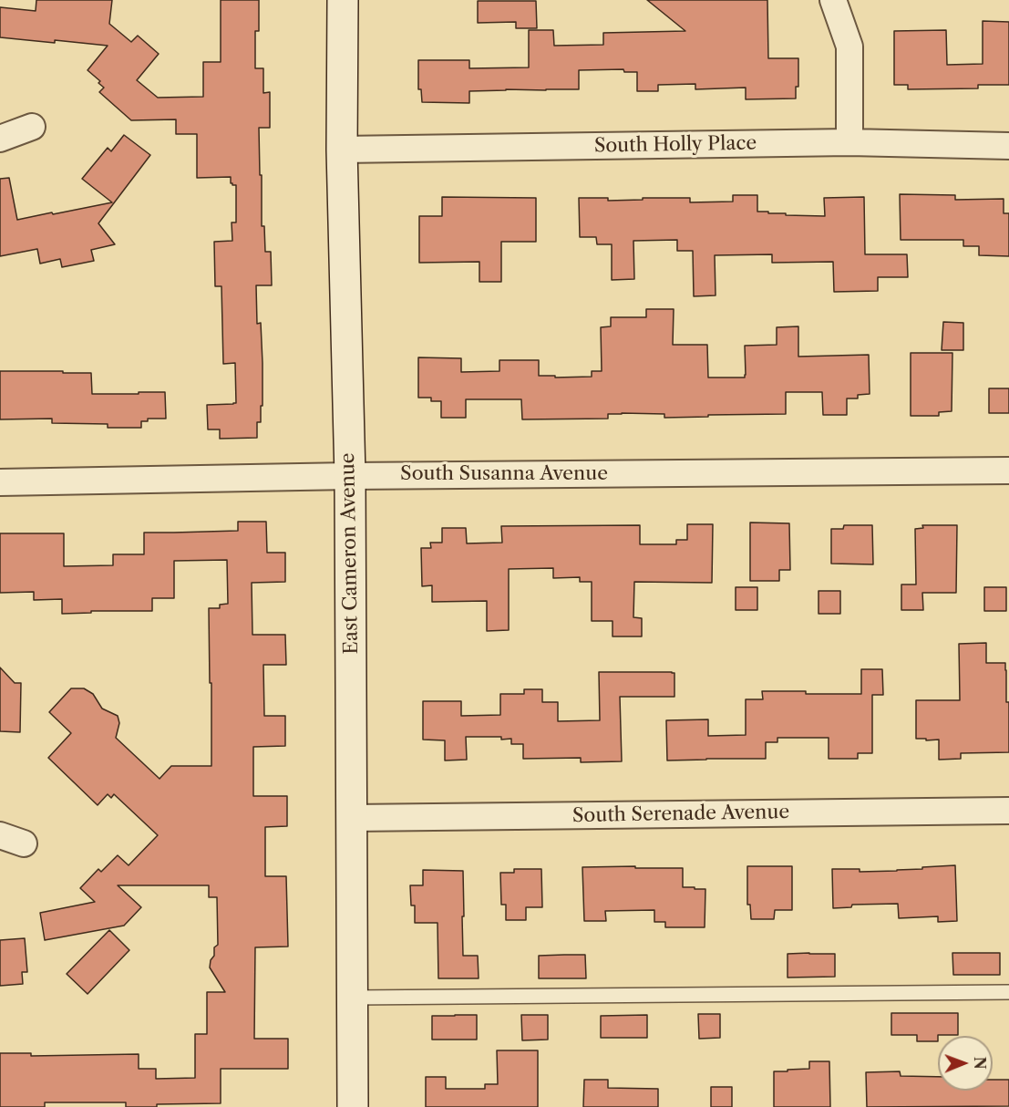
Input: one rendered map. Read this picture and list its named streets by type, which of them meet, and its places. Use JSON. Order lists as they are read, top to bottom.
{
  "streets": {
    "main road": ["East Cameron Avenue"],
    "street": ["South Holly Place", "South Susanna Avenue", "South Serenade Avenue"]
  },
  "crossings": [
    ["South Holly Place", "East Cameron Avenue"],
    ["South Susanna Avenue", "East Cameron Avenue"],
    ["East Cameron Avenue", "South Serenade Avenue"]
  ],
  "north": "right"
}
